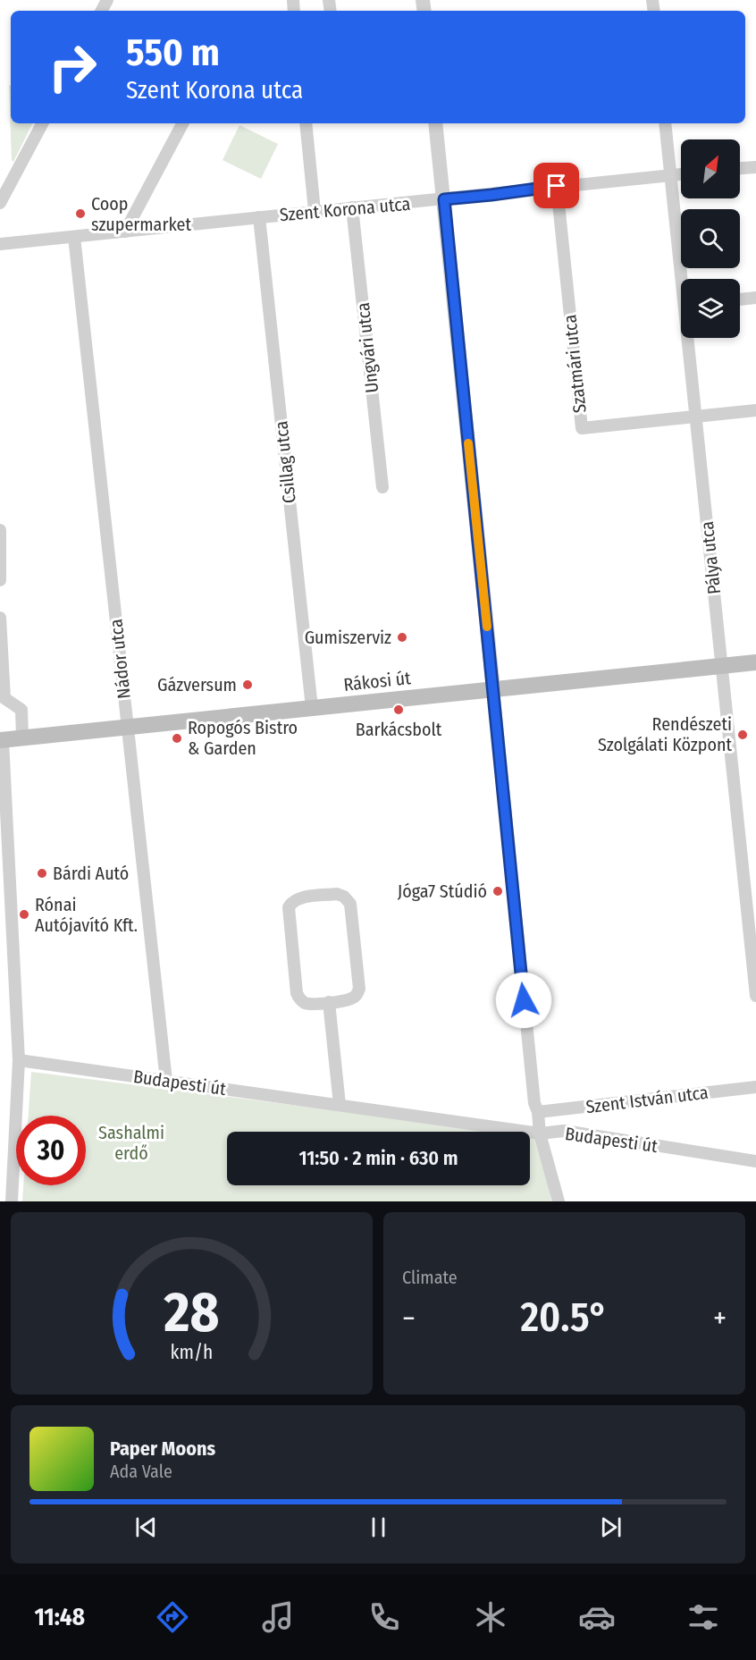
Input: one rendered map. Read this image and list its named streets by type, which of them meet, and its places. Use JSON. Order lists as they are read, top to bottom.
{
  "streets": {
    "main road": ["Rákosi út"],
    "street": [
      "Szent Korona utca",
      "Ungvári utca",
      "Szatmári utca",
      "Csillag utca",
      "Pálya utca",
      "Nádor utca",
      "Budapesti út",
      "Szent István utca"
    ]
  },
  "crossings": [
    ["Szent Korona utca", "Ungvári utca"],
    ["Szent Korona utca", "Szatmári utca"],
    ["Szent Korona utca", "Csillag utca"],
    ["Szent Korona utca", "Pálya utca"],
    ["Szent Korona utca", "Nádor utca"],
    ["Szatmári utca", "Pálya utca"],
    ["Csillag utca", "Rákosi út"],
    ["Pálya utca", "Rákosi út"],
    ["Nádor utca", "Rákosi út"],
    ["Nádor utca", "Budapesti út"]
  ],
  "parks": ["Sashalmi erdő"],
  "places": [
    "Coop szupermarket",
    "Gumiszerviz",
    "Gázversum",
    "Barkácsbolt",
    "Rendészeti Szolgálati Központ",
    "Ropogós Bistro & Garden",
    "Bárdi Autó",
    "Jóga7 Stúdió",
    "Rónai Autójavító Kft."
  ],
  "north": "top right",
  "page": {
    "turn": ["550 m", "Szent Korona utca"],
    "limit": "30",
    "trip": "11:50 · 2 min · 630 m",
    "tile": "Climate",
    "heat": ["−", "20.5°", "+"],
    "song": ["Paper Moons", "Ada Vale"],
    "tabs": "11:48",
    "gauge": ["28", "km/h"]
  }
}
